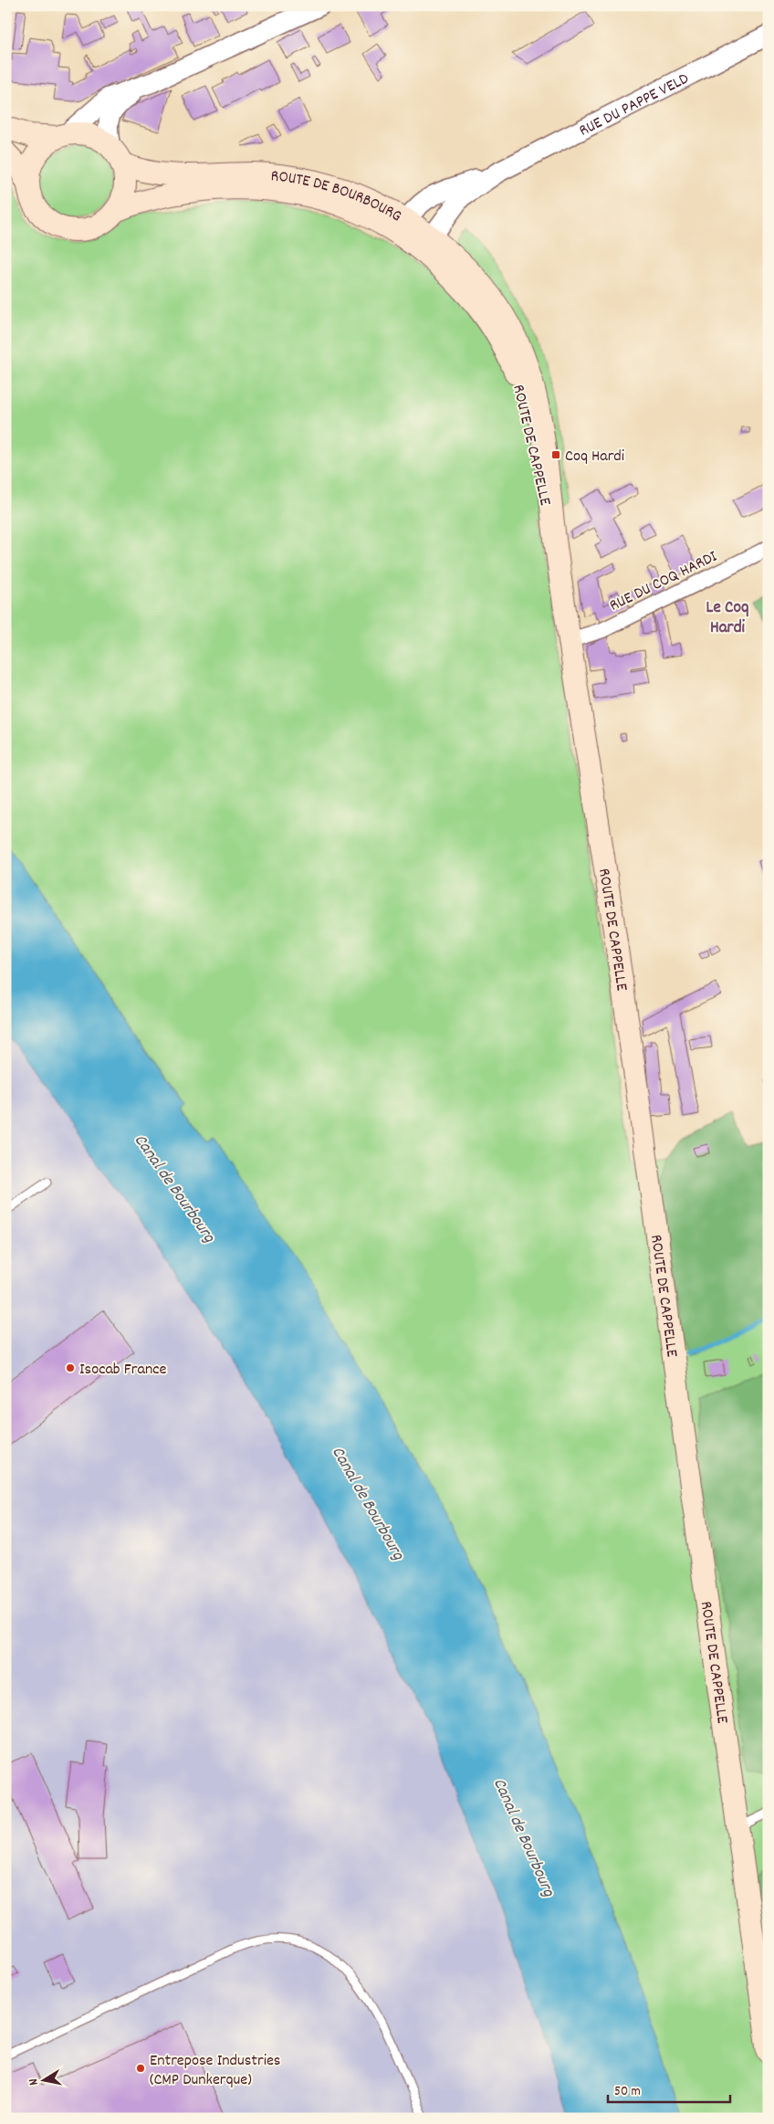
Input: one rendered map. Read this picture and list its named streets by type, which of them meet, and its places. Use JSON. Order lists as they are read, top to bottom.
{
  "streets": {
    "main road": ["ROUTE DE BOURBOURG", "ROUTE DE CAPPELLE"],
    "street": ["RUE DU PAPPE VELD", "RUE DU COQ HARDI"]
  },
  "crossings": [
    ["RUE DU PAPPE VELD", "ROUTE DE BOURBOURG"],
    ["ROUTE DE BOURBOURG", "ROUTE DE CAPPELLE"],
    ["ROUTE DE CAPPELLE", "RUE DU COQ HARDI"]
  ],
  "districts": ["Le Coq Hardi"],
  "water": ["Canal de Bourbourg"],
  "places": {
    "transit": ["Coq Hardi"],
    "other": ["Isocab France", "Entrepose Industries (CMP Dunkerque)"]
  },
  "scale_bar": "50 m",
  "north": "left"
}
